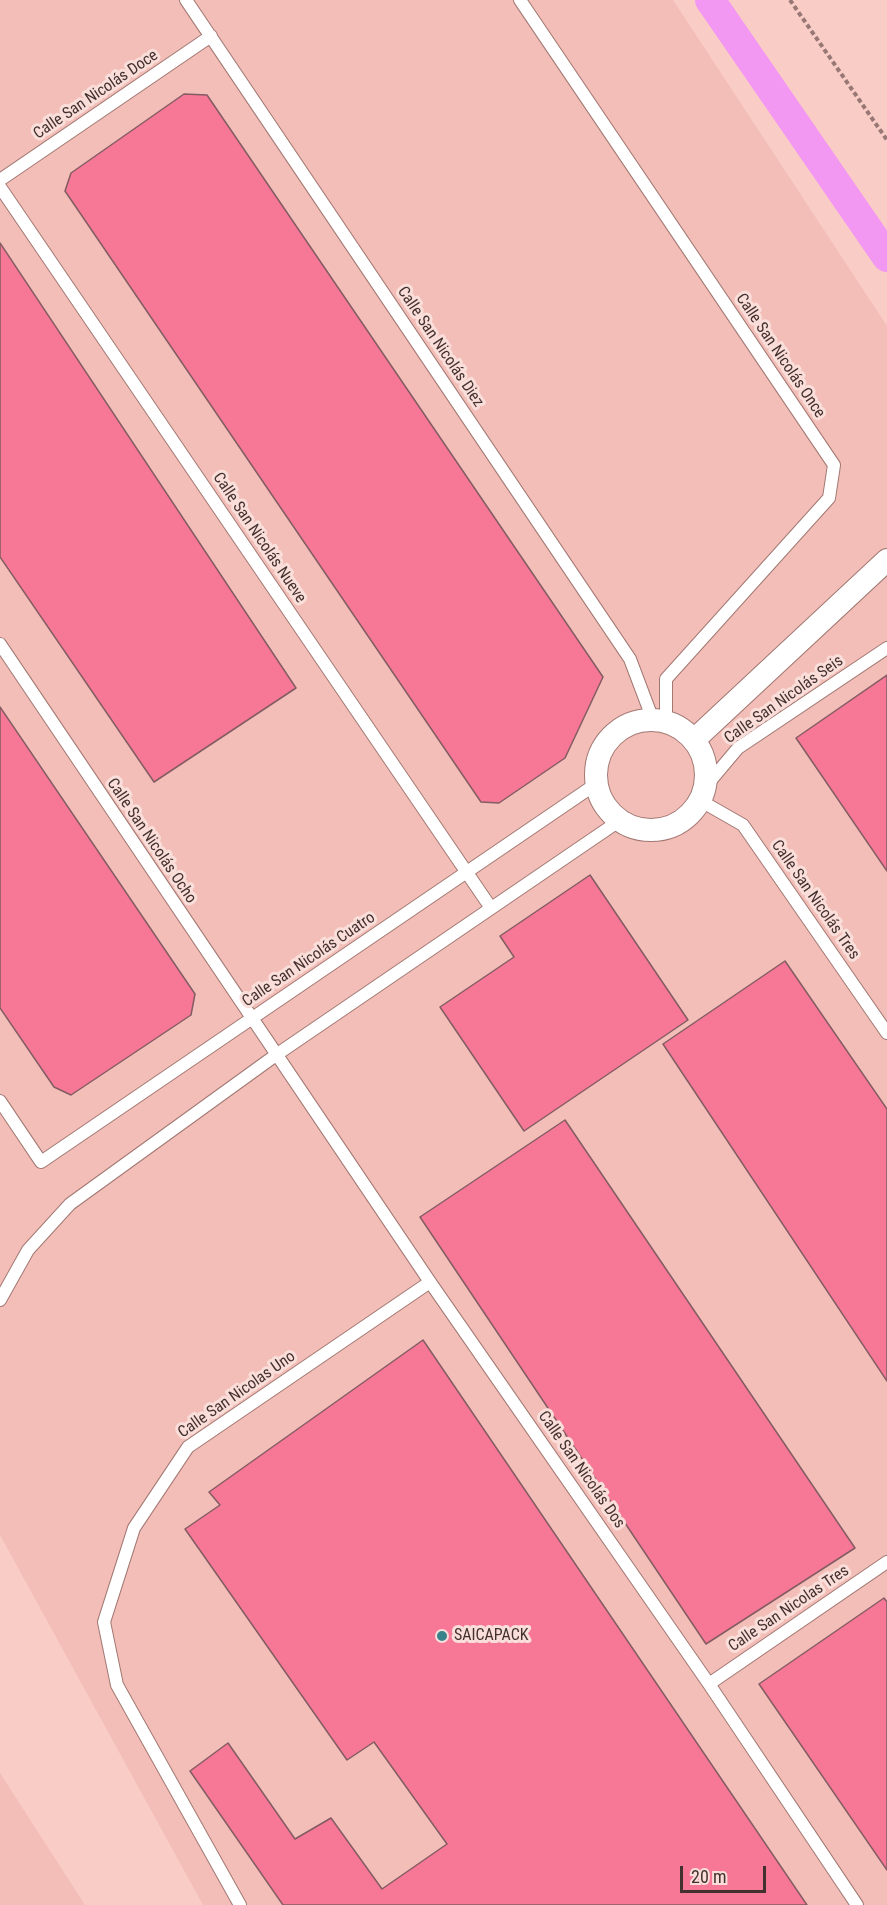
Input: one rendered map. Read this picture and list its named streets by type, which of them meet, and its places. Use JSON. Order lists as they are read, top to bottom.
{
  "streets": {
    "lane": [
      "Calle San Nicolás Doce",
      "Calle San Nicolás Diez",
      "Calle San Nicolás Once",
      "Calle San Nicolás Nueve",
      "Calle San Nicolás Seis",
      "Calle San Nicolás Ocho",
      "Calle San Nicolás Tres",
      "Calle San Nicolás Cuatro",
      "Calle San Nicolas Uno",
      "Calle San Nicolás Dos",
      "Calle San Nicolas Tres"
    ]
  },
  "crossings": [
    ["Calle San Nicolás Doce", "Calle San Nicolás Diez"],
    ["Calle San Nicolás Diez", "Calle San Nicolás Once"],
    ["Calle San Nicolás Diez", "Calle San Nicolás Seis"],
    ["Calle San Nicolás Diez", "Calle San Nicolás Tres"],
    ["Calle San Nicolás Diez", "Calle San Nicolás Cuatro"],
    ["Calle San Nicolás Once", "Calle San Nicolás Seis"],
    ["Calle San Nicolás Once", "Calle San Nicolás Tres"],
    ["Calle San Nicolás Once", "Calle San Nicolás Cuatro"],
    ["Calle San Nicolás Nueve", "Calle San Nicolás Cuatro"],
    ["Calle San Nicolás Seis", "Calle San Nicolás Tres"],
    ["Calle San Nicolás Seis", "Calle San Nicolás Cuatro"],
    ["Calle San Nicolás Ocho", "Calle San Nicolás Cuatro"],
    ["Calle San Nicolás Ocho", "Calle San Nicolás Dos"],
    ["Calle San Nicolás Tres", "Calle San Nicolás Cuatro"],
    ["Calle San Nicolas Uno", "Calle San Nicolás Dos"],
    ["Calle San Nicolás Dos", "Calle San Nicolas Tres"]
  ],
  "places": ["SAICAPACK"],
  "scale_bar": "20 m"
}
